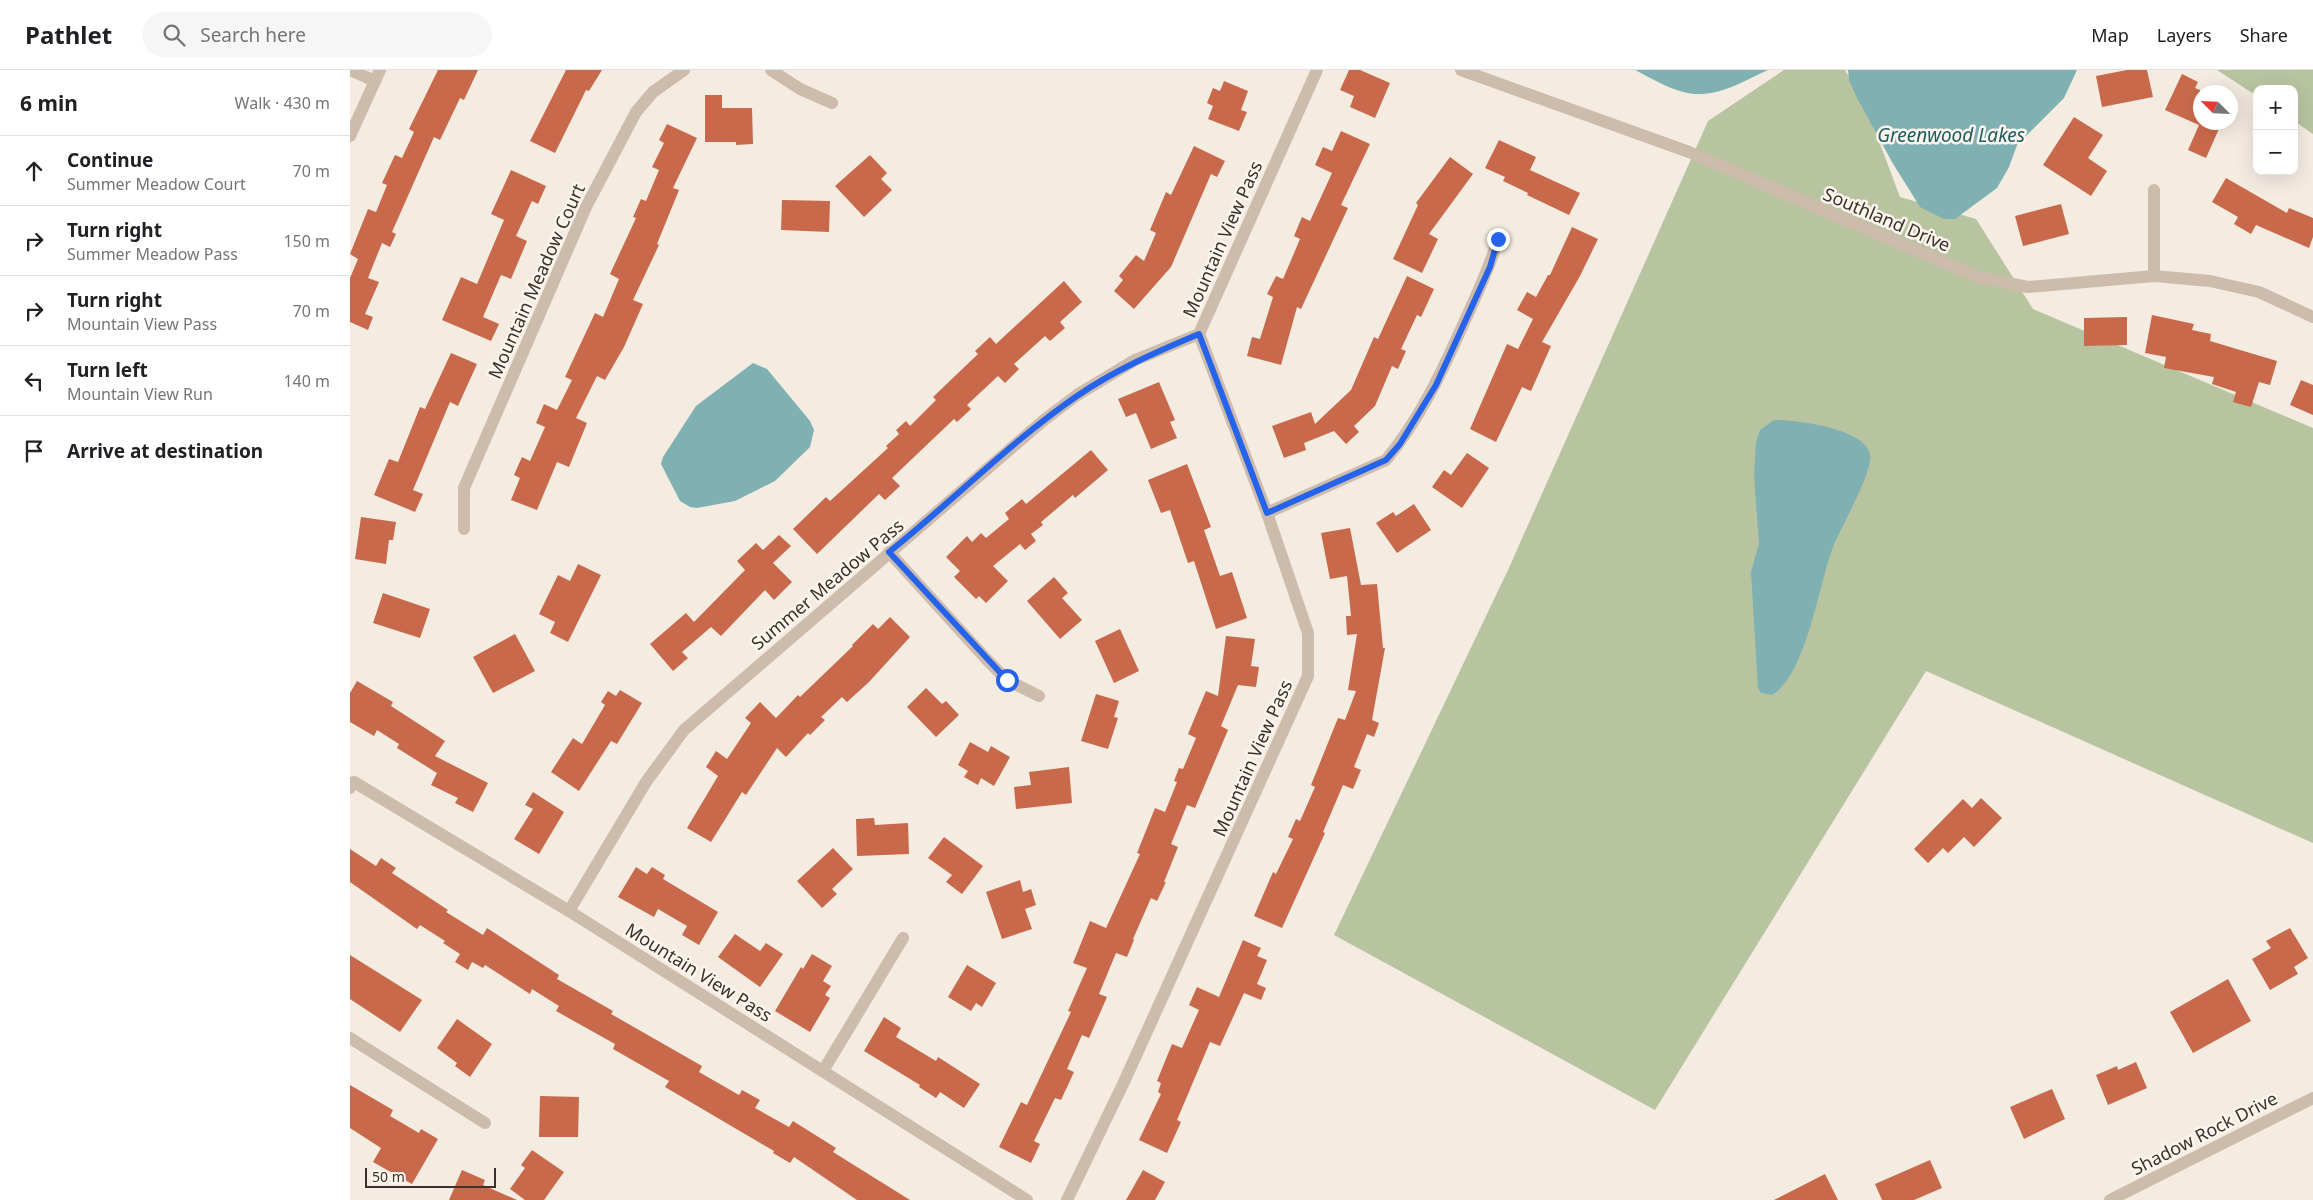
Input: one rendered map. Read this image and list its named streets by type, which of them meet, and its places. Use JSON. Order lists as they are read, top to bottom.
{
  "streets": {
    "street": [
      "Southland Drive",
      "Mountain View Pass",
      "Mountain Meadow Court",
      "Summer Meadow Pass",
      "Shadow Rock Drive"
    ]
  },
  "crossings": [
    ["Mountain View Pass", "Summer Meadow Pass"]
  ],
  "water": ["Greenwood Lakes"],
  "scale_bar": "50 m",
  "north": "top left",
  "page": {
    "header": "Pathlet",
    "search": "Search here",
    "nav": ["Map", "Layers", "Share"],
    "heading": ["6 min", "Walk · 430 m"],
    "map_buttons": ["+", "−"],
    "list": [
      ["Continue", "Summer Meadow Court", "70 m"],
      ["Turn right", "Summer Meadow Pass", "150 m"],
      ["Turn right", "Mountain View Pass", "70 m"],
      ["Turn left", "Mountain View Run", "140 m"],
      "Arrive at destination"
    ],
    "scale": "50 m"
  }
}
